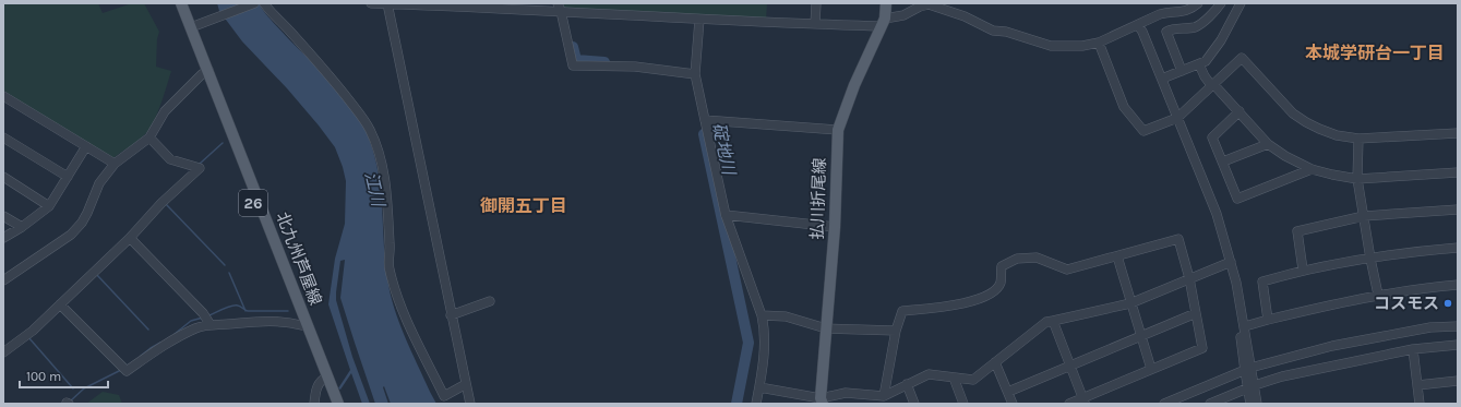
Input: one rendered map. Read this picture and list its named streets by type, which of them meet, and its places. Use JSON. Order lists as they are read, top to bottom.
{
  "streets": {
    "main road": ["払川折尾線", "26", "北九州芦屋線"]
  },
  "districts": ["本城学研台一丁目", "御開五丁目"],
  "water": ["碇地川", "江川"],
  "places": ["コスモス"],
  "scale_bar": "100 m"
}
